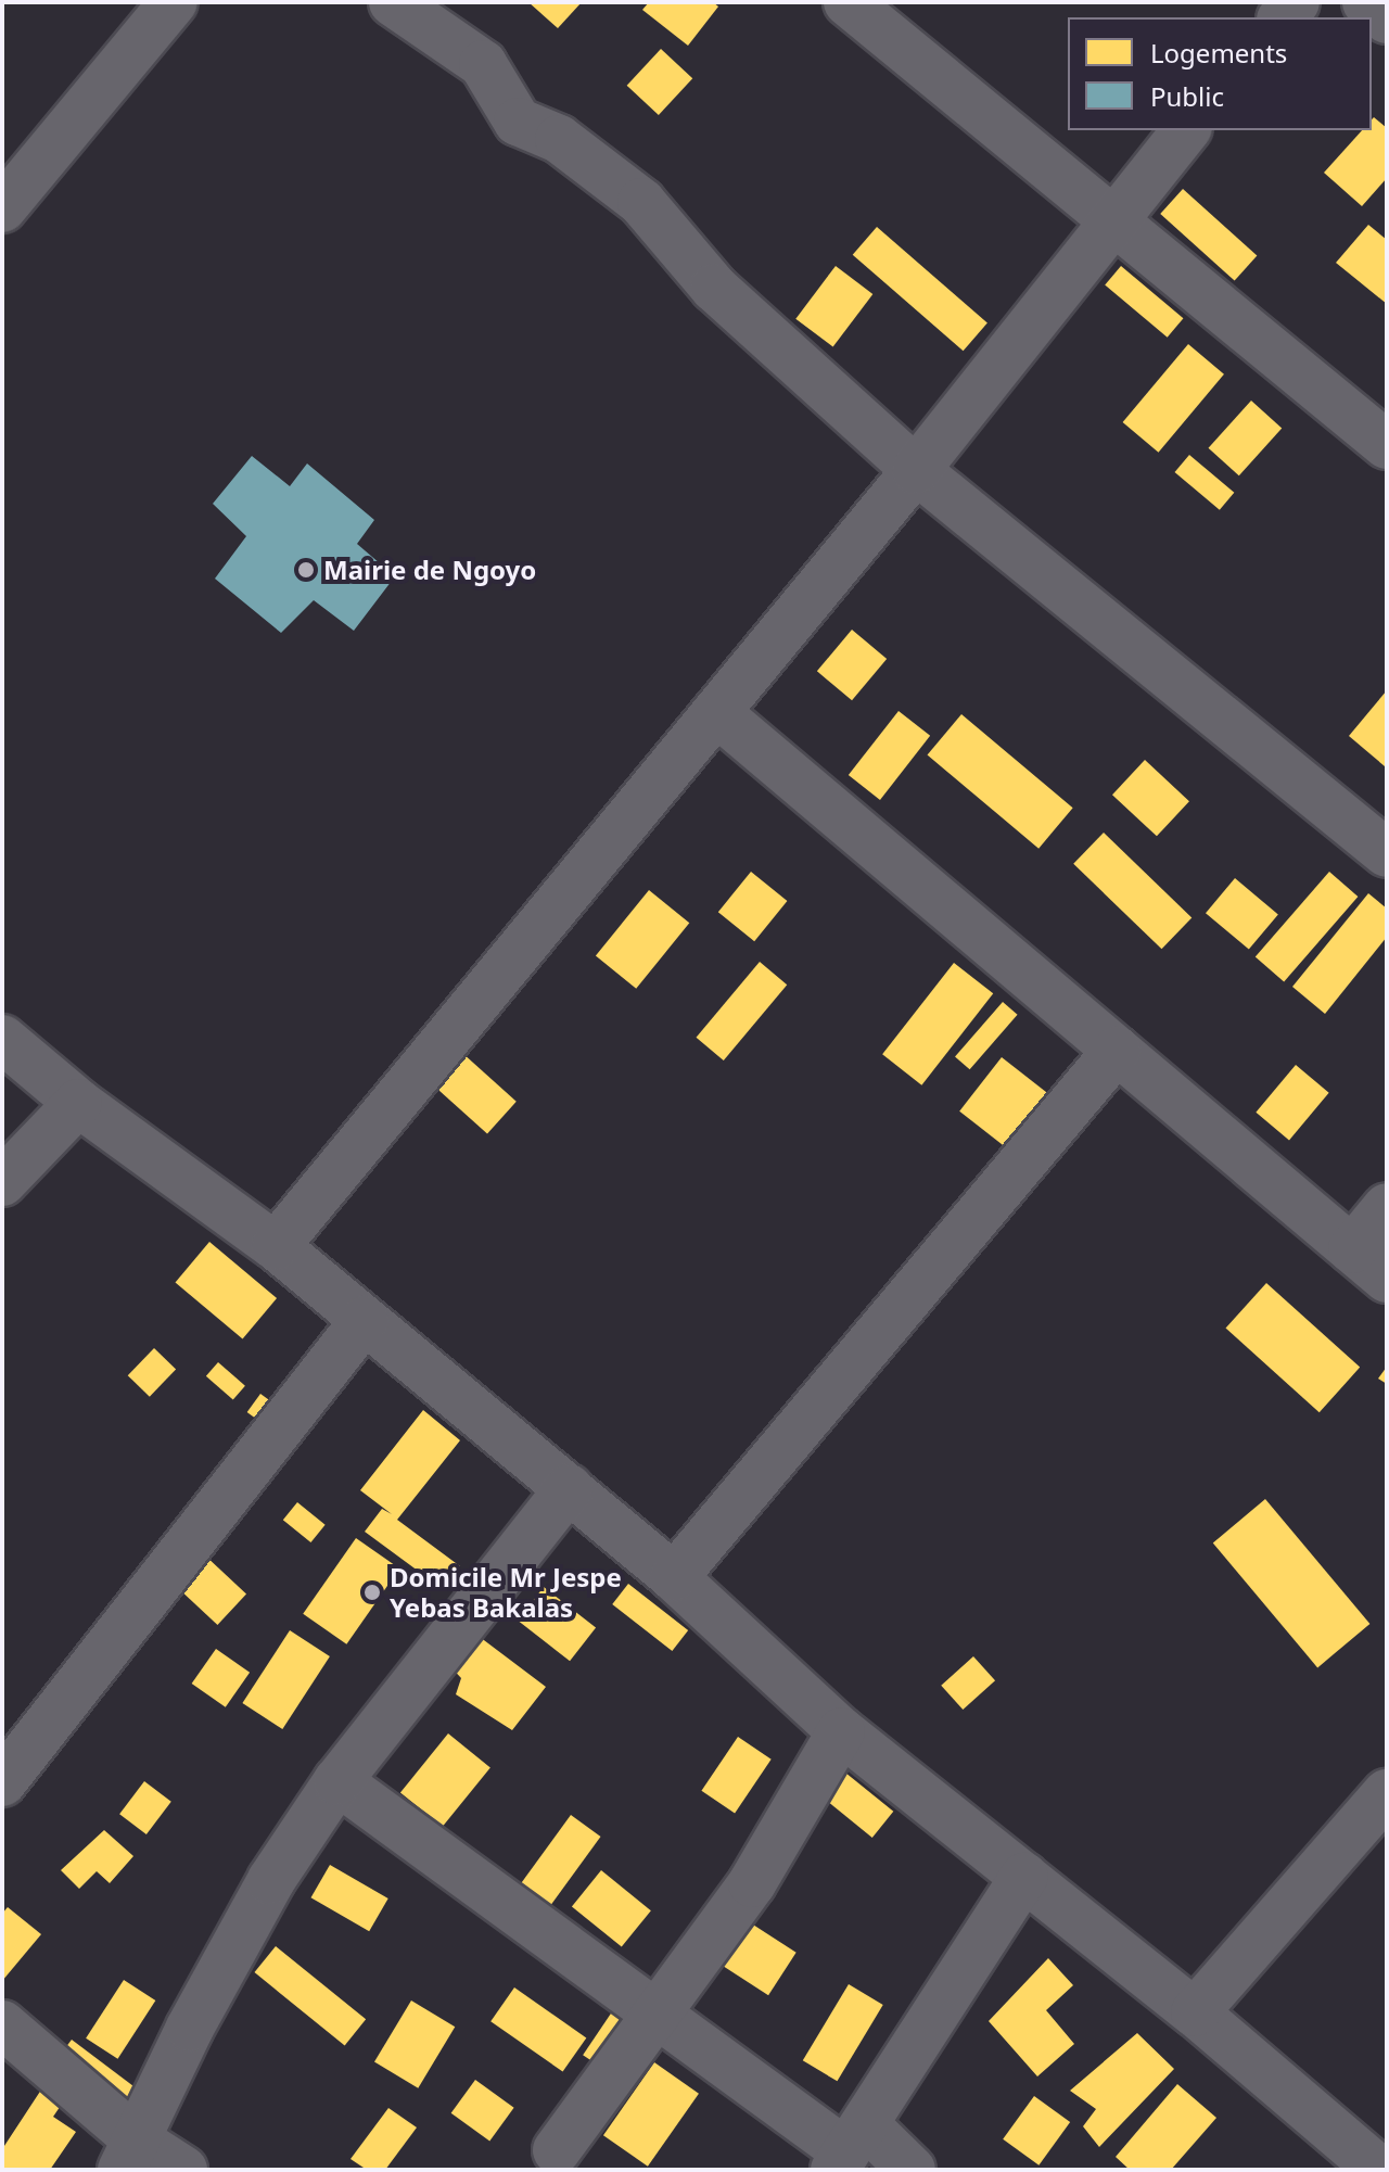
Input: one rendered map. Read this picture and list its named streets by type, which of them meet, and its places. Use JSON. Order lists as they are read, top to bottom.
{
  "places": ["Mairie de Ngoyo", "Domicile Mr Jespe Yebas Bakalas"],
  "legend": ["Logements", "Public"]
}
